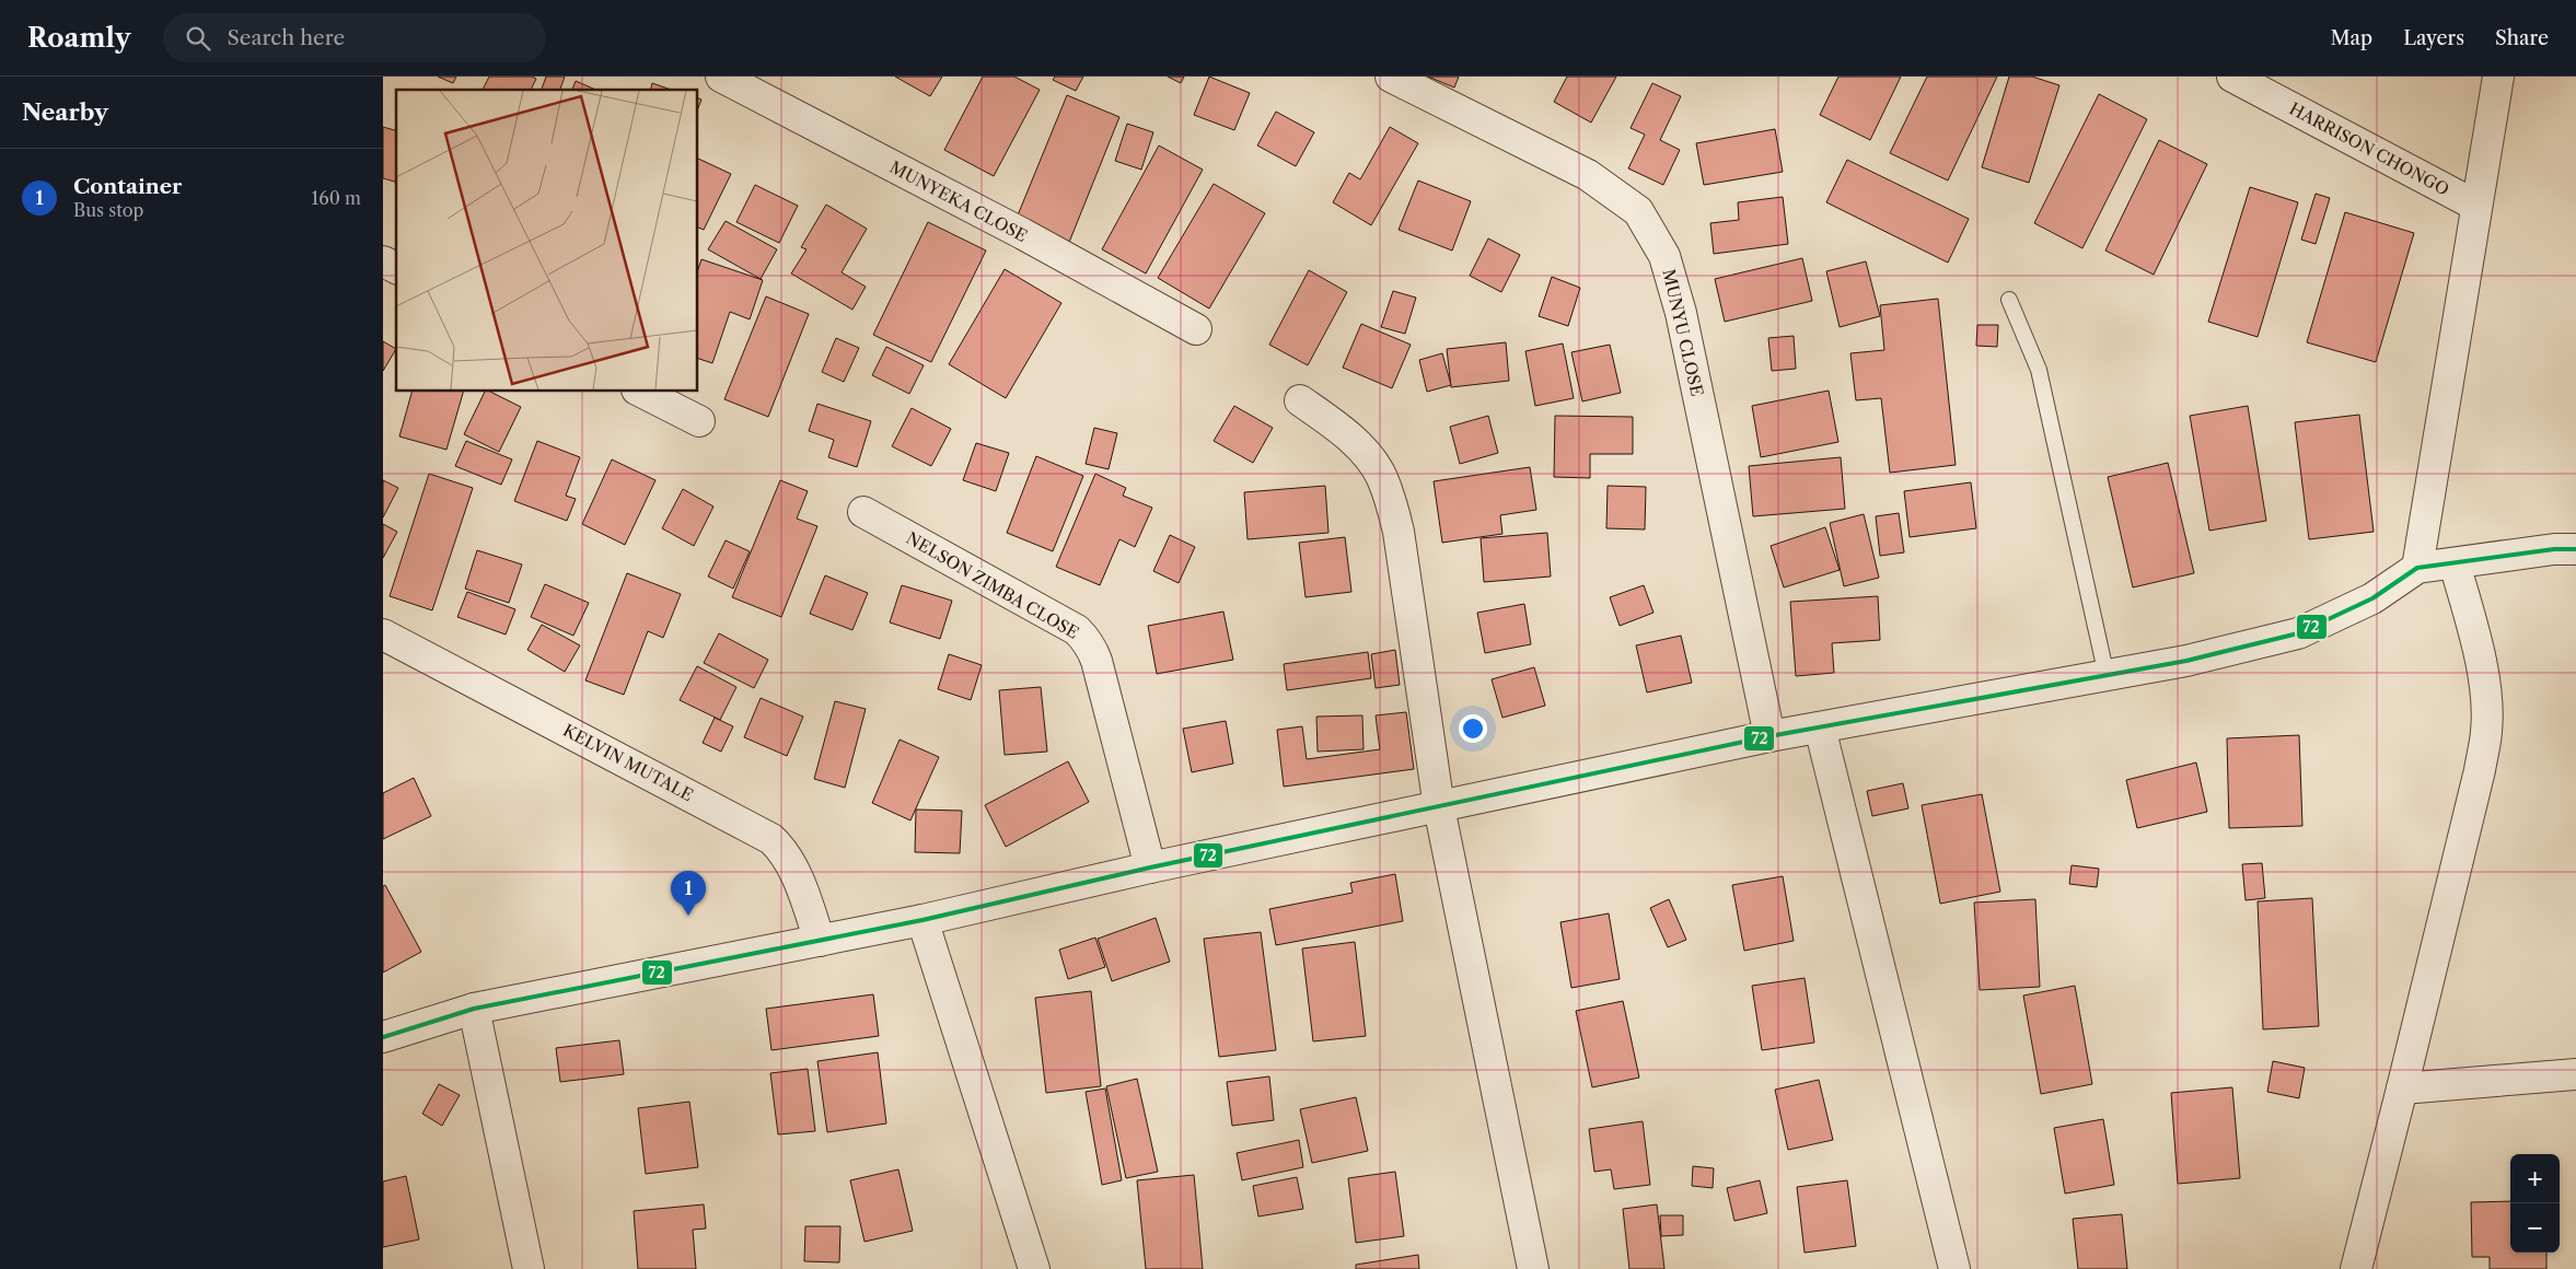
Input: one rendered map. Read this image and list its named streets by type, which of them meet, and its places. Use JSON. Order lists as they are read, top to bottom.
{
  "streets": {
    "street": [
      "HARRISON CHONGO",
      "MUNYEKA CLOSE",
      "MUNYU CLOSE",
      "NELSON ZIMBA CLOSE",
      "KELVIN MUTALE"
    ]
  },
  "lines": ["transit line 72"],
  "page": {
    "header": "Roamly",
    "search": "Search here",
    "nav": ["Map", "Layers", "Share"],
    "heading": "Nearby",
    "list": [
      {
        "mark": "1",
        "name": "Container",
        "note": "Bus stop",
        "value": "160 m"
      }
    ],
    "pins": "1",
    "map_buttons": ["+", "−"]
  }
}
